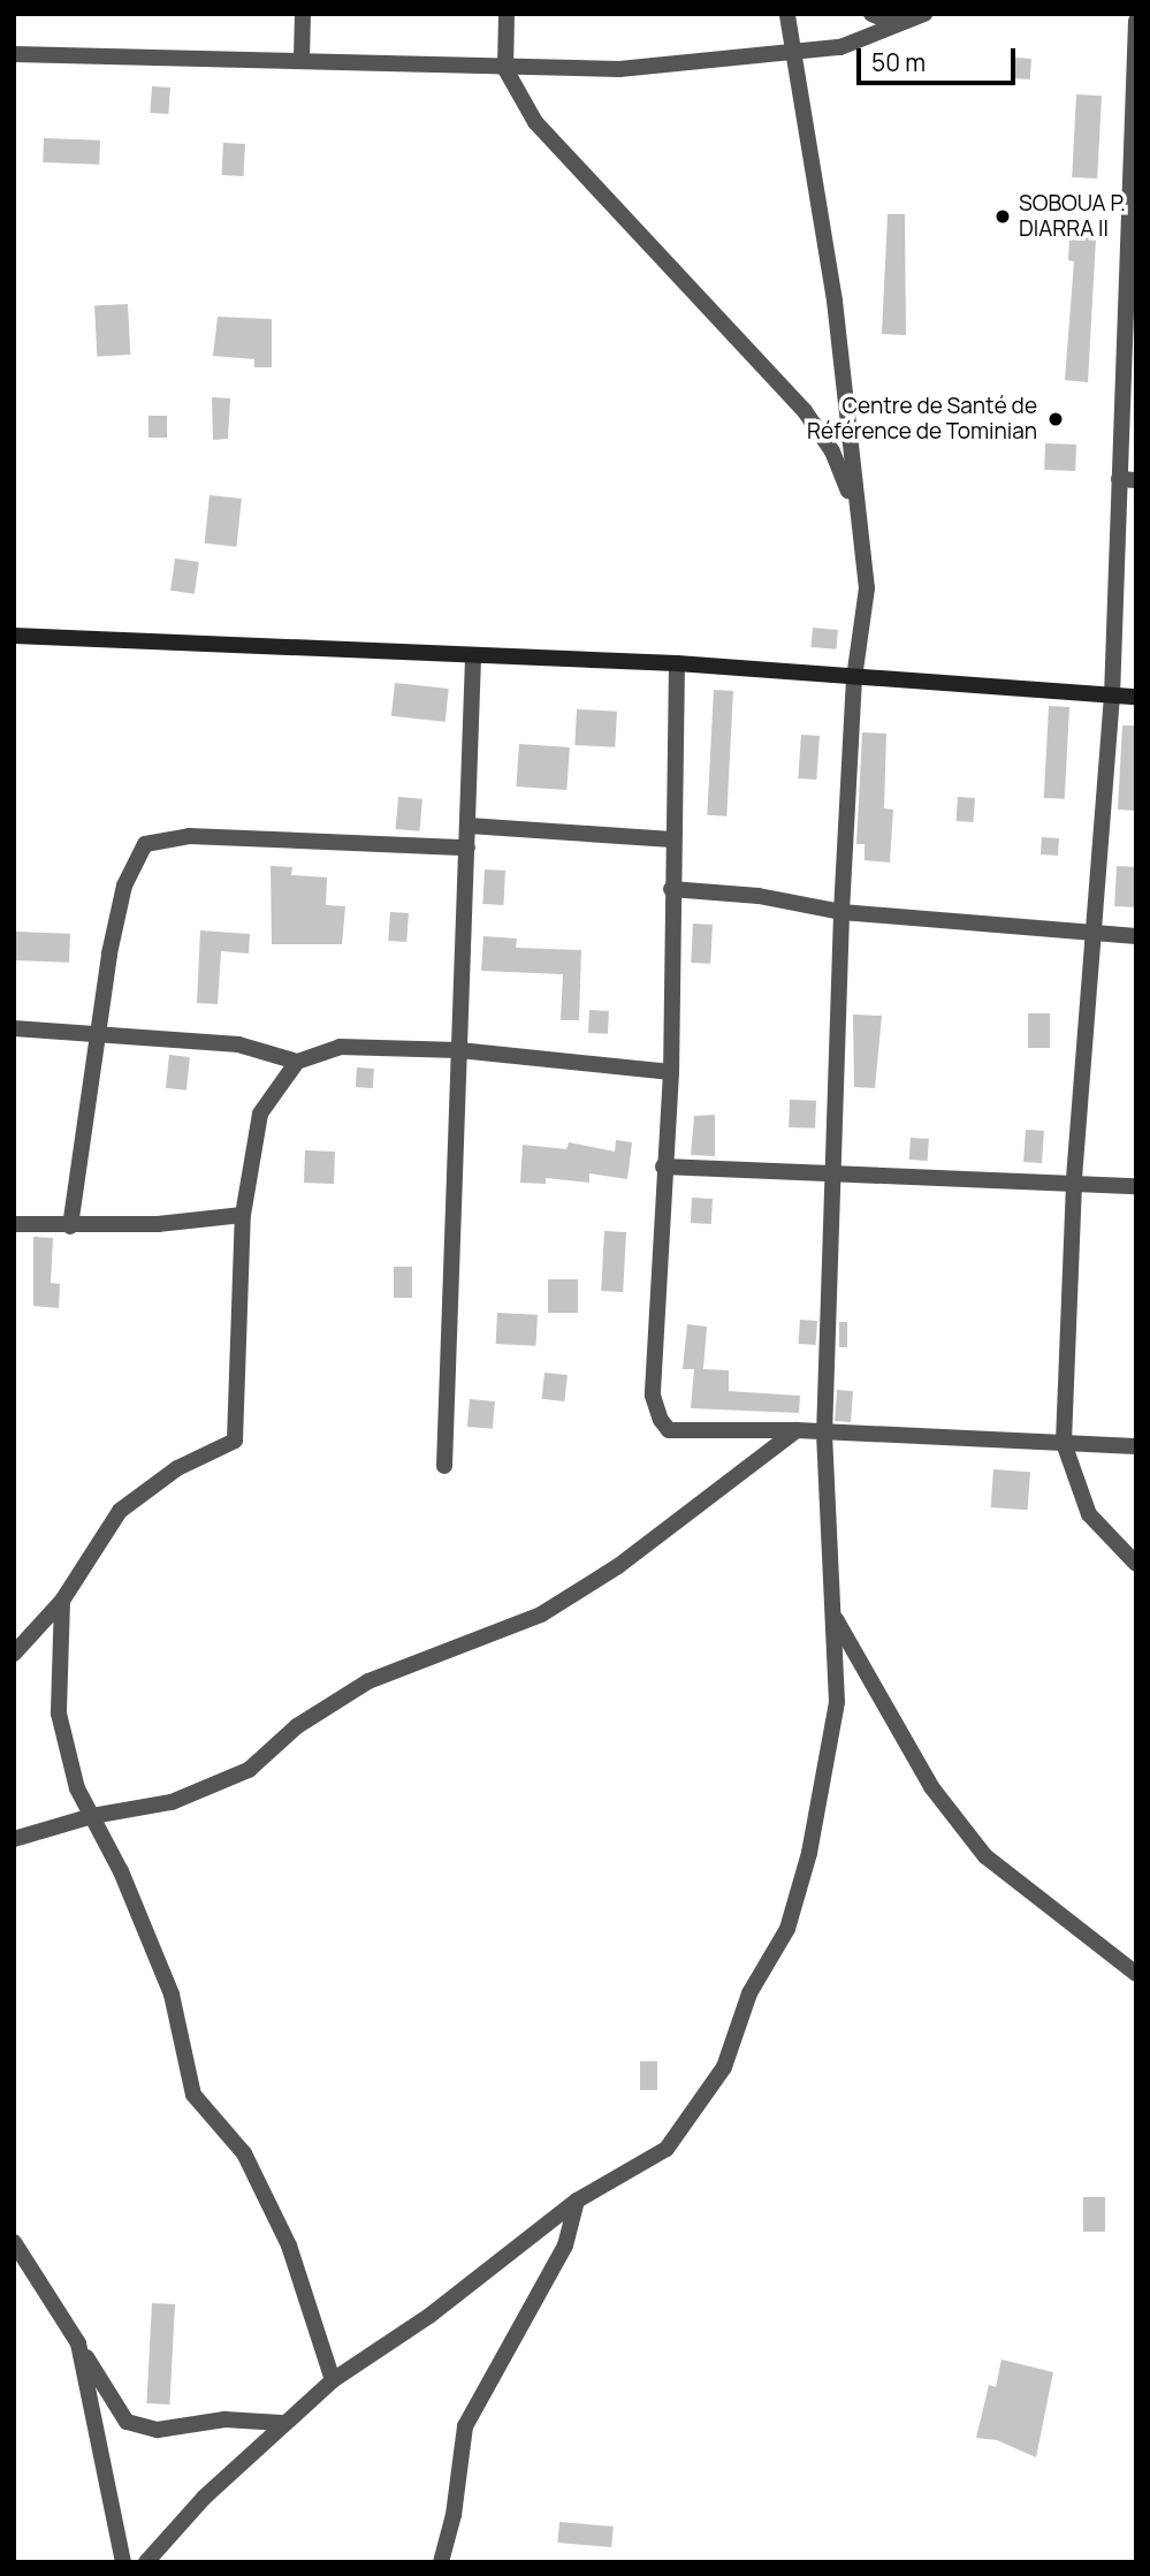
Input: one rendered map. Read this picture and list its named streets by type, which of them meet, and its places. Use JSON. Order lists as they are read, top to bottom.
{
  "places": ["SOBOUA P. DIARRA II", "Centre de Santé de Référence de Tominian"],
  "scale_bar": "50 m"
}
